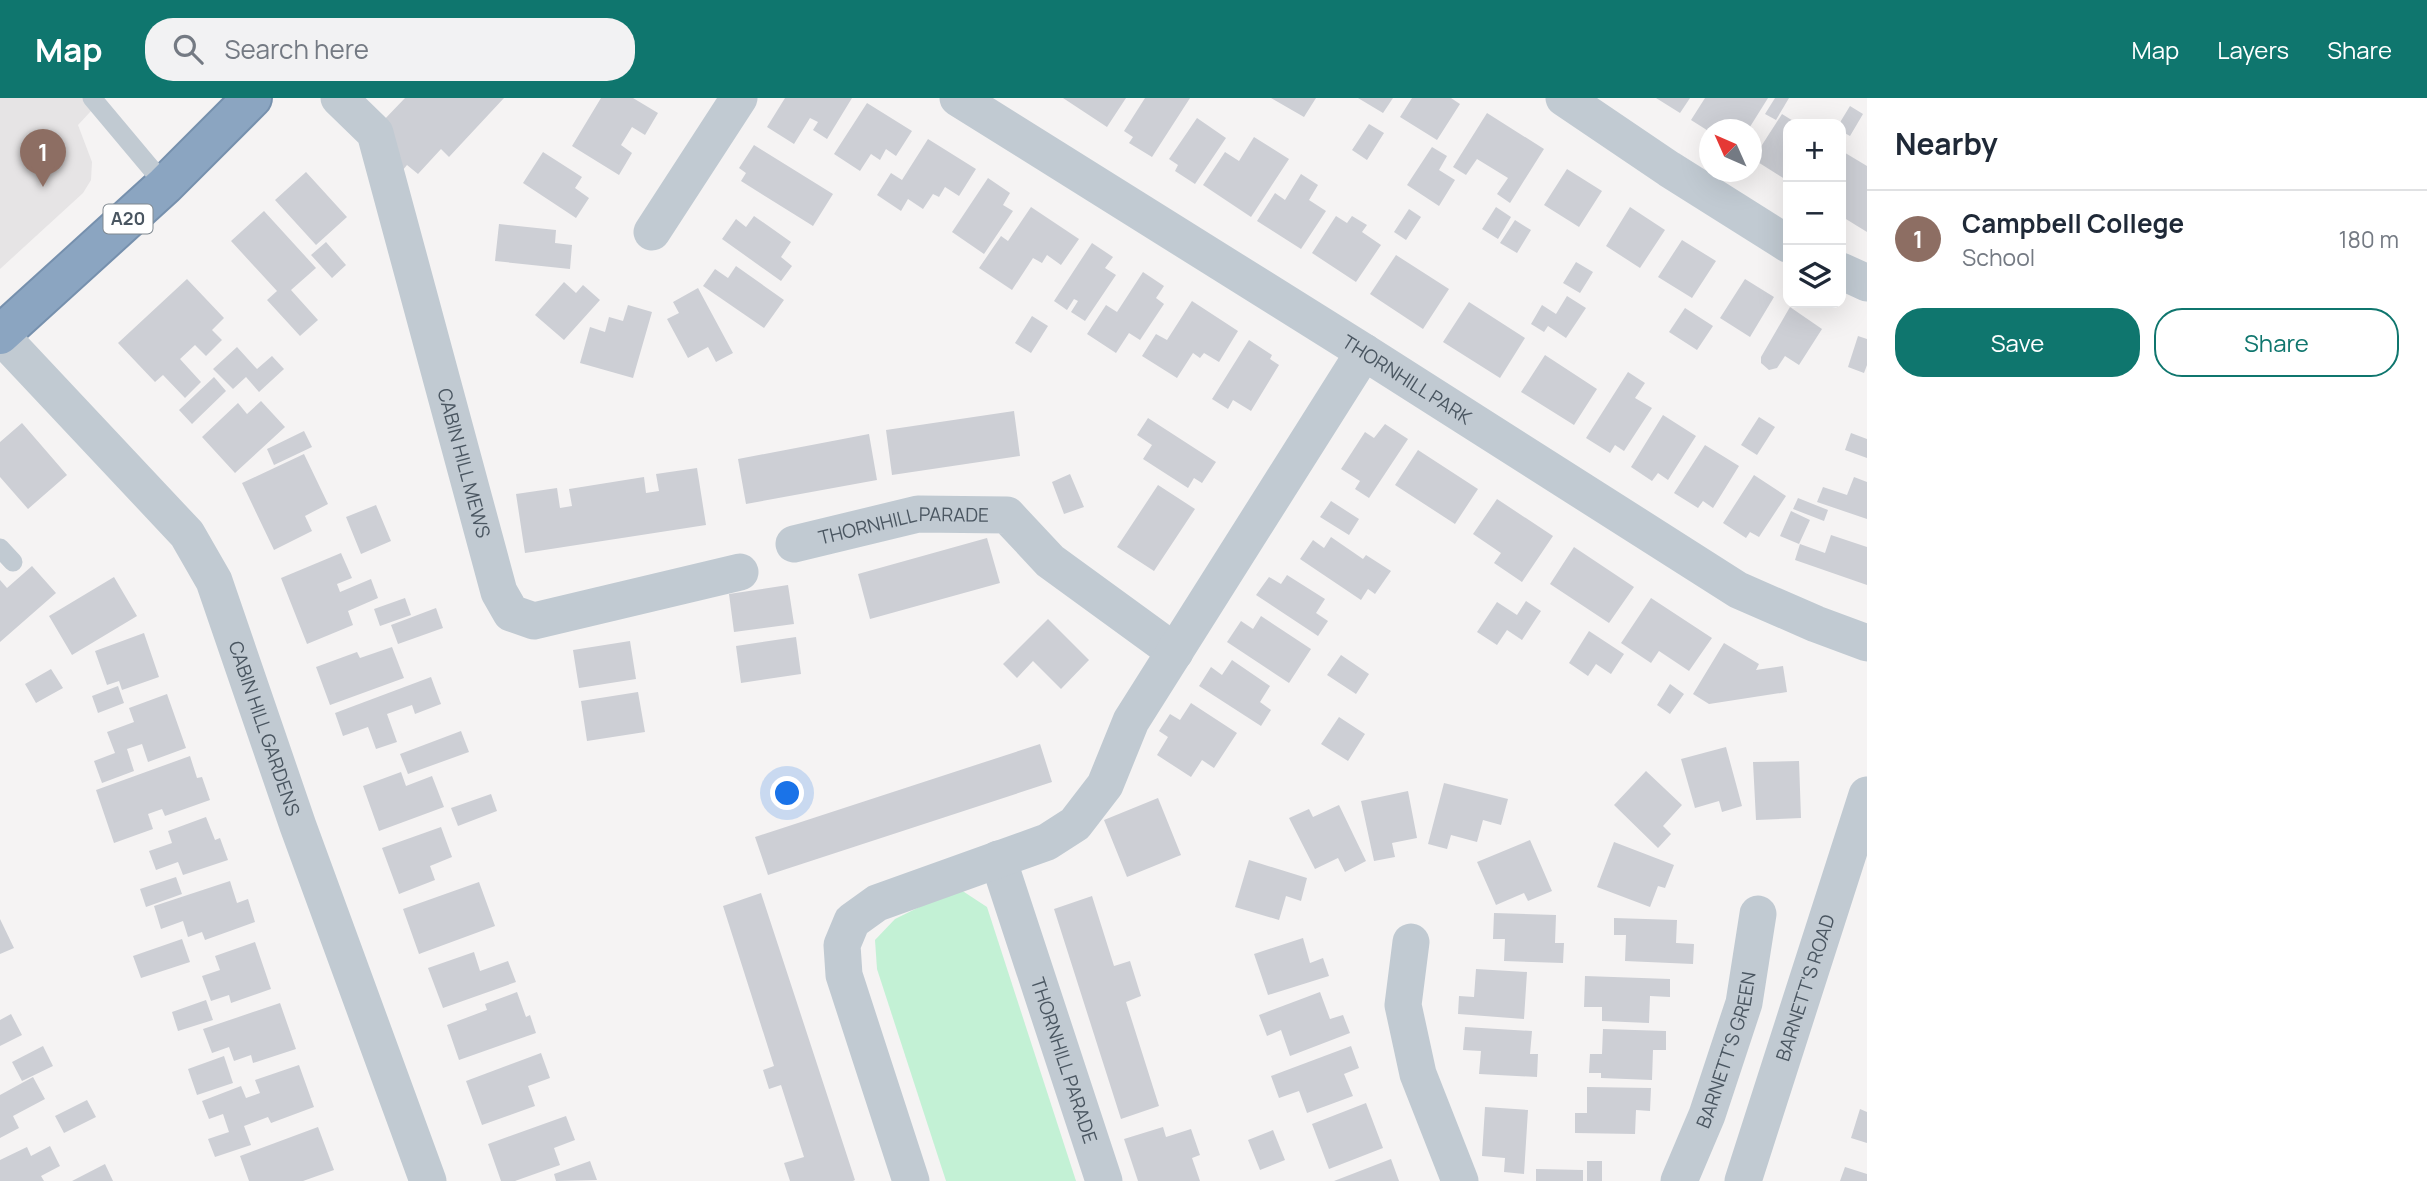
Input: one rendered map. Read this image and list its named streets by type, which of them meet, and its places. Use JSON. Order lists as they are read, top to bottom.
{
  "streets": {
    "highway": ["A20"],
    "street": [
      "THORNHILL PARK",
      "CABIN HILL MEWS",
      "THORNHILL PARADE",
      "CABIN HILL GARDENS",
      "BARNETT'S ROAD",
      "BARNETT'S GREEN"
    ]
  },
  "crossings": [
    ["A20", "CABIN HILL GARDENS"]
  ],
  "north": "top left",
  "page": {
    "header": "Map",
    "search": "Search here",
    "nav": ["Map", "Layers", "Share"],
    "heading": "Nearby",
    "map_buttons": ["+", "−"],
    "pins": "1",
    "list": [
      {
        "mark": "1",
        "name": "Campbell College",
        "note": "School",
        "value": "180 m"
      }
    ],
    "buttons": ["Save", "Share"]
  }
}
